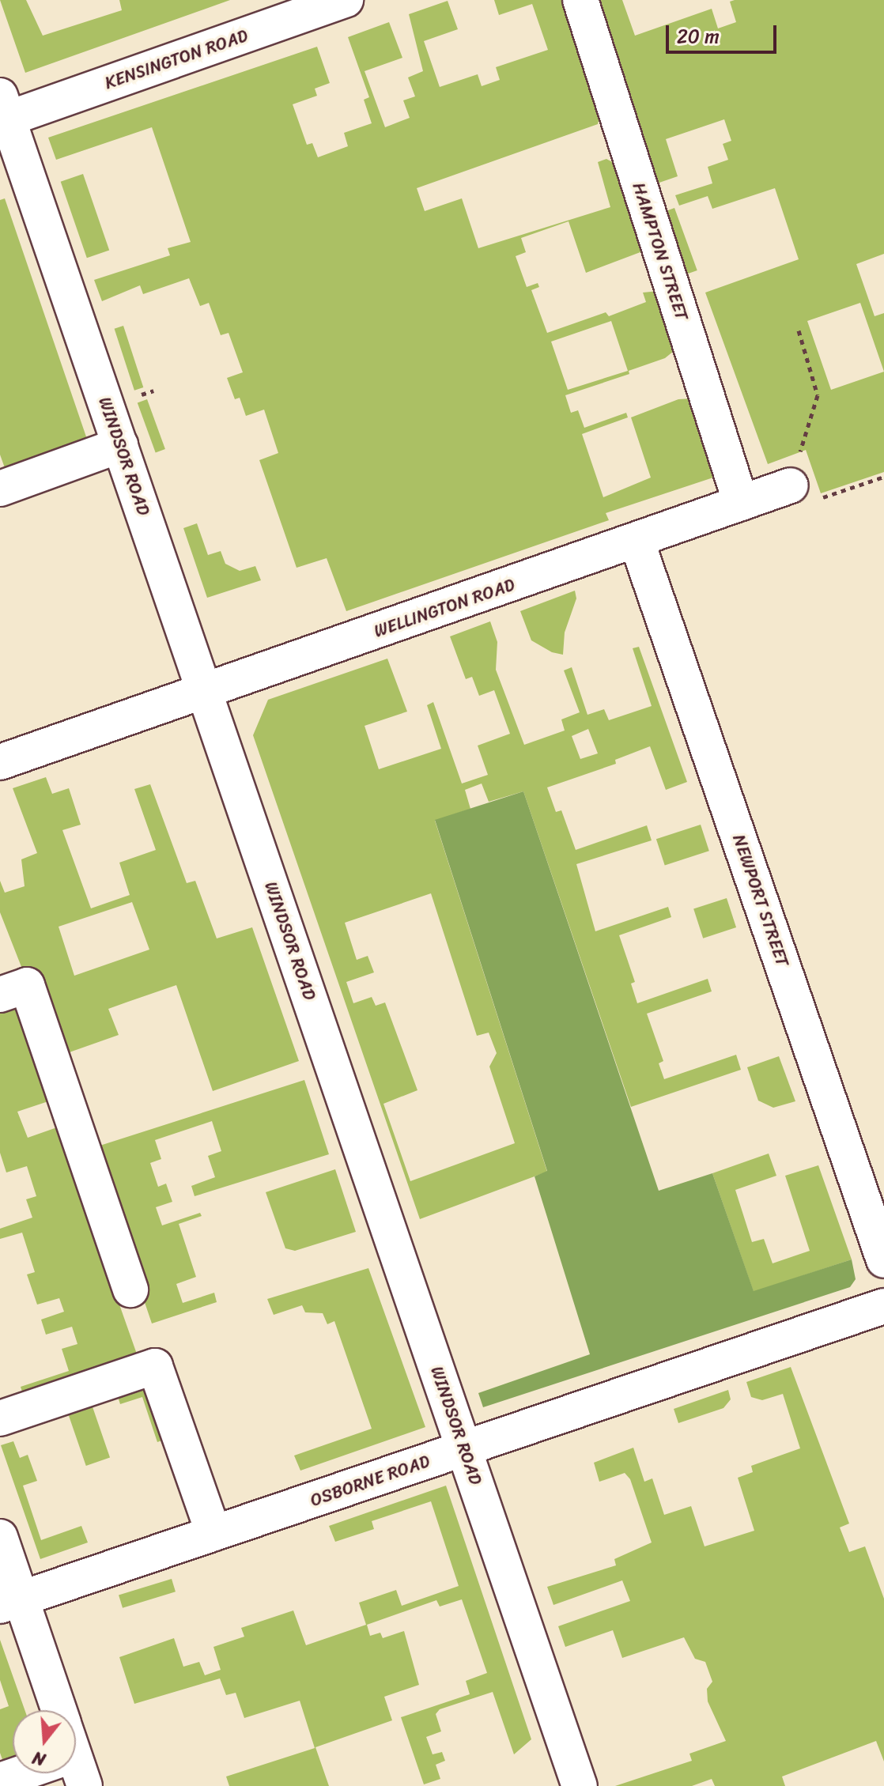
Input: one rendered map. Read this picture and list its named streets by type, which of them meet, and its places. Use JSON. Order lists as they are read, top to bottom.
{
  "streets": {
    "street": [
      "KENSINGTON ROAD",
      "HAMPTON STREET",
      "WINDSOR ROAD",
      "WELLINGTON ROAD",
      "NEWPORT STREET",
      "OSBORNE ROAD"
    ]
  },
  "crossings": [
    ["KENSINGTON ROAD", "WINDSOR ROAD"],
    ["HAMPTON STREET", "WELLINGTON ROAD"],
    ["WINDSOR ROAD", "WELLINGTON ROAD"],
    ["WINDSOR ROAD", "OSBORNE ROAD"],
    ["WELLINGTON ROAD", "NEWPORT STREET"]
  ],
  "scale_bar": "20 m",
  "north": "bottom"
}
